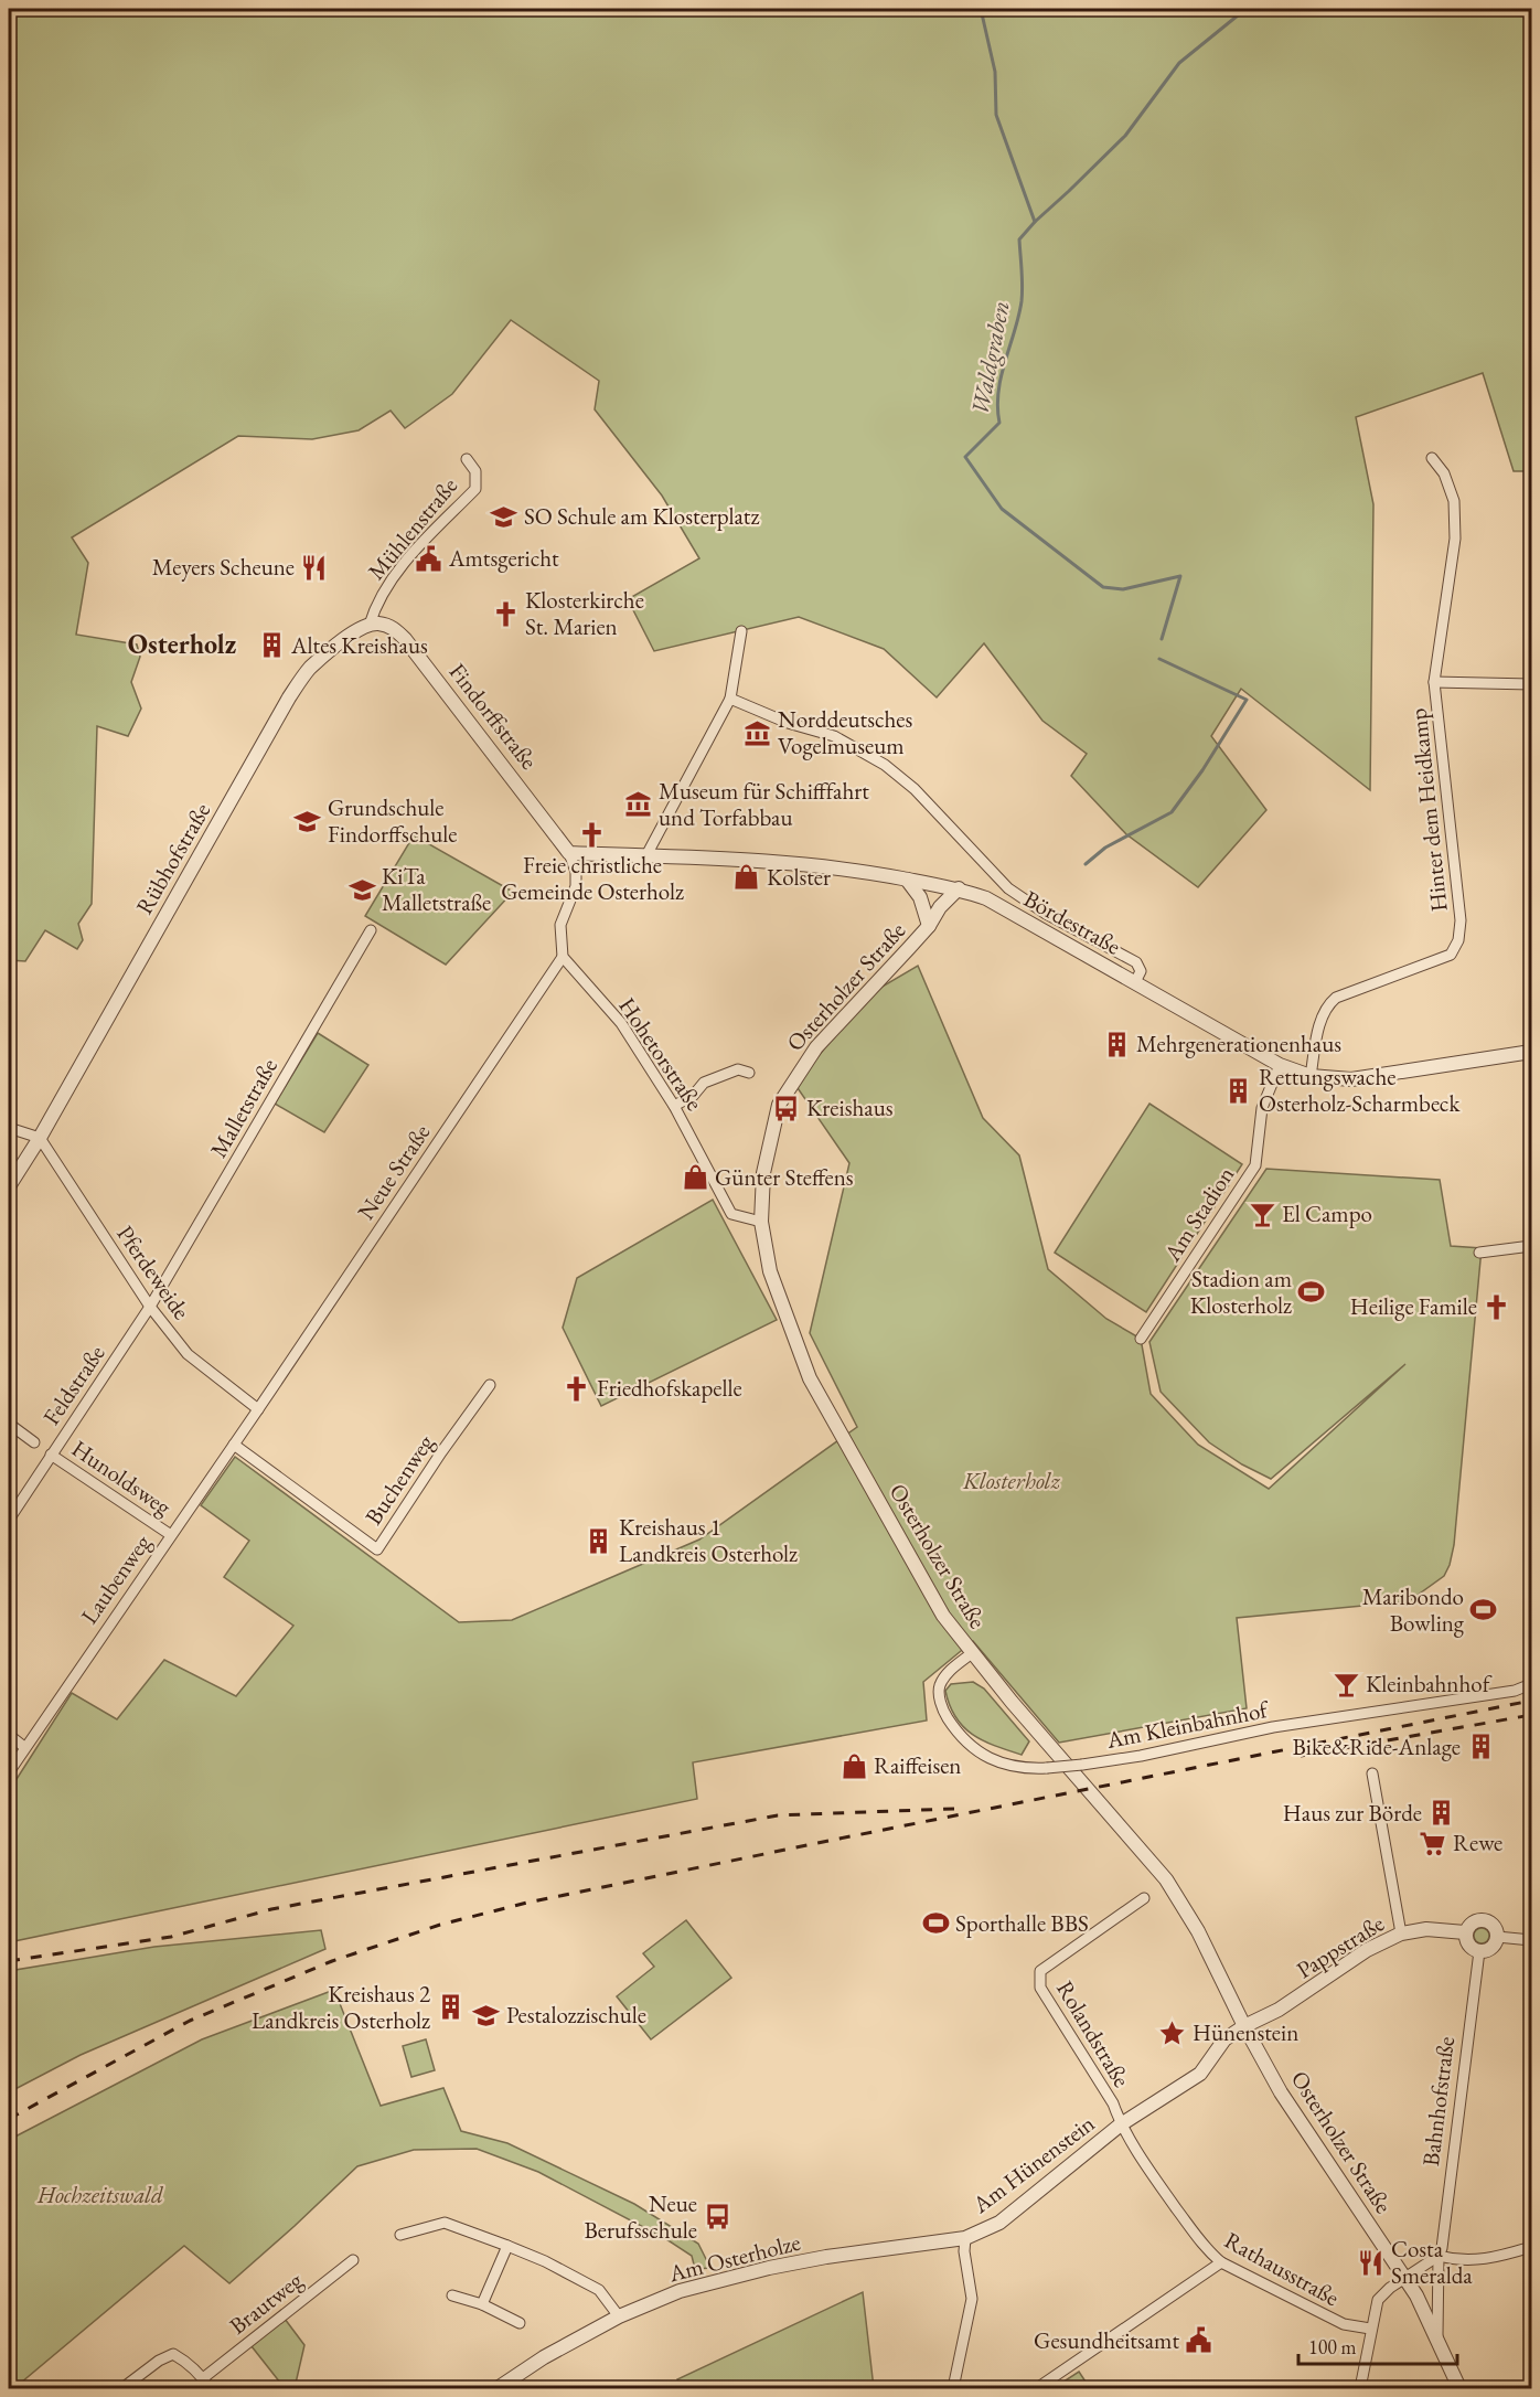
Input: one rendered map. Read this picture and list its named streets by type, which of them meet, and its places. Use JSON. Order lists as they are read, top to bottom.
{
  "streets": {
    "street": [
      "Mühlenstraße",
      "Findorffstraße",
      "Hinter dem Heidkamp",
      "Rübhofstraße",
      "Bördestraße",
      "Osterholzer Straße",
      "Hohetorstraße",
      "Malletstraße",
      "Neue Straße",
      "Am Stadion",
      "Pferdeweide",
      "Feldstraße",
      "Hunoldsweg",
      "Buchenweg",
      "Laubenweg",
      "Am Kleinbahnhof",
      "Pappstraße",
      "Rolandstraße",
      "Bahnhofstraße",
      "Am Hünenstein",
      "Am Osterholze",
      "Rathausstraße",
      "Brautweg"
    ]
  },
  "crossings": [
    ["Mühlenstraße", "Findorffstraße"],
    ["Mühlenstraße", "Rübhofstraße"],
    ["Findorffstraße", "Rübhofstraße"],
    ["Findorffstraße", "Bördestraße"],
    ["Hinter dem Heidkamp", "Bördestraße"],
    ["Rübhofstraße", "Pferdeweide"],
    ["Bördestraße", "Osterholzer Straße"],
    ["Bördestraße", "Am Stadion"],
    ["Osterholzer Straße", "Hohetorstraße"],
    ["Osterholzer Straße", "Am Kleinbahnhof"],
    ["Osterholzer Straße", "Pappstraße"],
    ["Osterholzer Straße", "Bahnhofstraße"],
    ["Osterholzer Straße", "Am Hünenstein"],
    ["Hohetorstraße", "Neue Straße"],
    ["Malletstraße", "Pferdeweide"],
    ["Malletstraße", "Feldstraße"],
    ["Neue Straße", "Pferdeweide"],
    ["Neue Straße", "Laubenweg"],
    ["Pferdeweide", "Feldstraße"],
    ["Pferdeweide", "Laubenweg"],
    ["Feldstraße", "Hunoldsweg"],
    ["Hunoldsweg", "Laubenweg"],
    ["Buchenweg", "Laubenweg"],
    ["Pappstraße", "Bahnhofstraße"],
    ["Pappstraße", "Am Hünenstein"],
    ["Rolandstraße", "Am Hünenstein"],
    ["Rolandstraße", "Rathausstraße"],
    ["Am Hünenstein", "Am Osterholze"],
    ["Am Hünenstein", "Rathausstraße"]
  ],
  "districts": ["Osterholz"],
  "water": ["Waldgraben"],
  "parks": ["Klosterholz", "Hochzeitswald"],
  "places": {
    "school or university": [
      "SO Schule am Klosterplatz",
      "Grundschule Findorffschule",
      "KiTa Malletstraße",
      "Pestalozzischule"
    ],
    "public building": ["Amtsgericht", "Gesundheitsamt"],
    "restaurant": ["Meyers Scheune", "Costa Smeralda"],
    "church": [
      "Klosterkirche St. Marien",
      "Freie christliche Gemeinde Osterholz",
      "Heilige Famile",
      "Friedhofskapelle"
    ],
    "building": [
      "Altes Kreishaus",
      "Mehrgenerationenhaus",
      "Rettungswache Osterholz-Scharmbeck",
      "Kreishaus 1 Landkreis Osterholz",
      "Bike&Ride-Anlage",
      "Haus zur Börde",
      "Kreishaus 2 Landkreis Osterholz"
    ],
    "museum": ["Norddeutsches Vogelmuseum", "Museum für Schifffahrt und Torfabbau"],
    "shop": ["Kolster", "Günter Steffens", "Raiffeisen"],
    "bus stop": ["Kreishaus", "Neue Berufsschule"],
    "bar": ["El Campo", "Kleinbahnhof"],
    "sports": ["Stadion am Klosterholz", "Maribondo Bowling", "Sporthalle BBS"],
    "supermarket": ["Rewe"],
    "place": ["Hünenstein"]
  },
  "scale_bar": "100 m"
}
